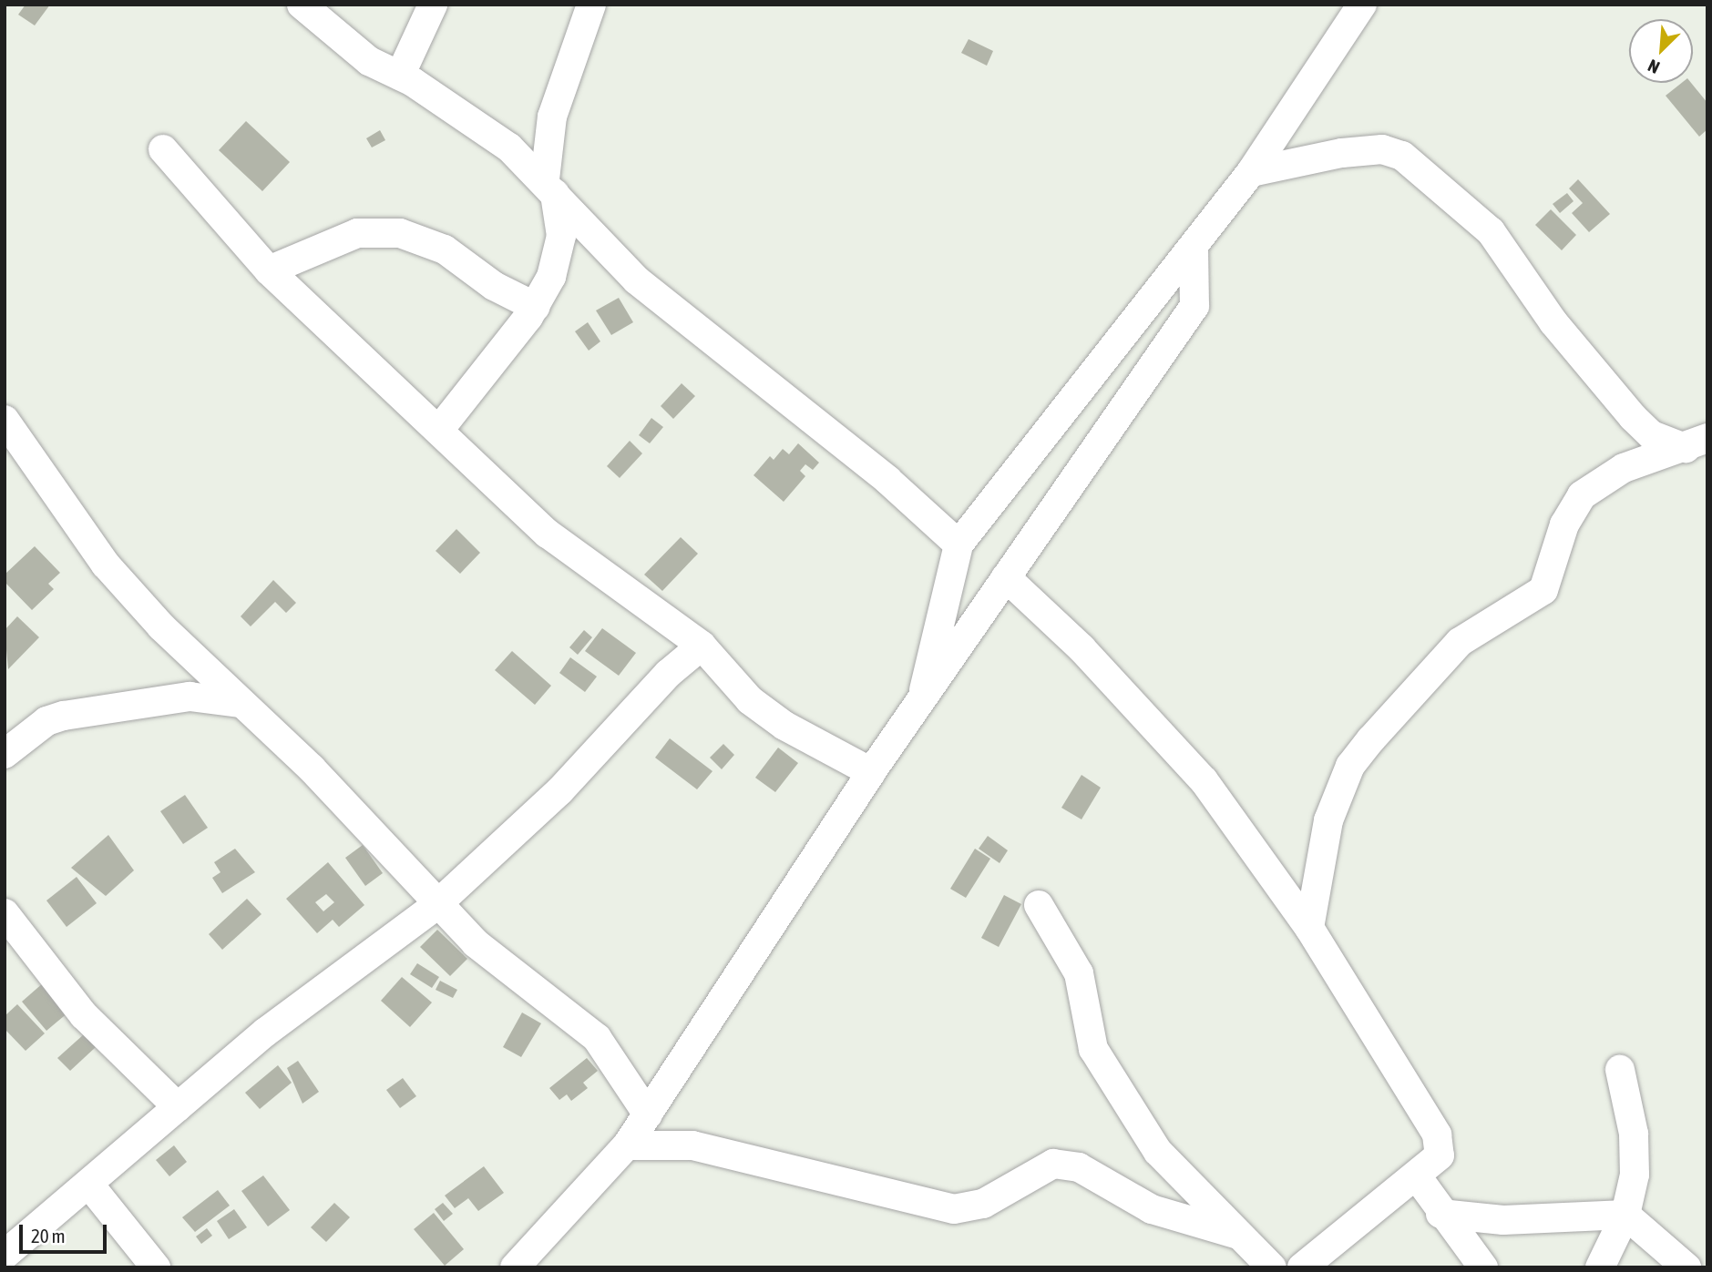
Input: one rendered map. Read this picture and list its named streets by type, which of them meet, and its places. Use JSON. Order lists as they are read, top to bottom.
{
  "scale_bar": "20 m",
  "north": "bottom left"
}
